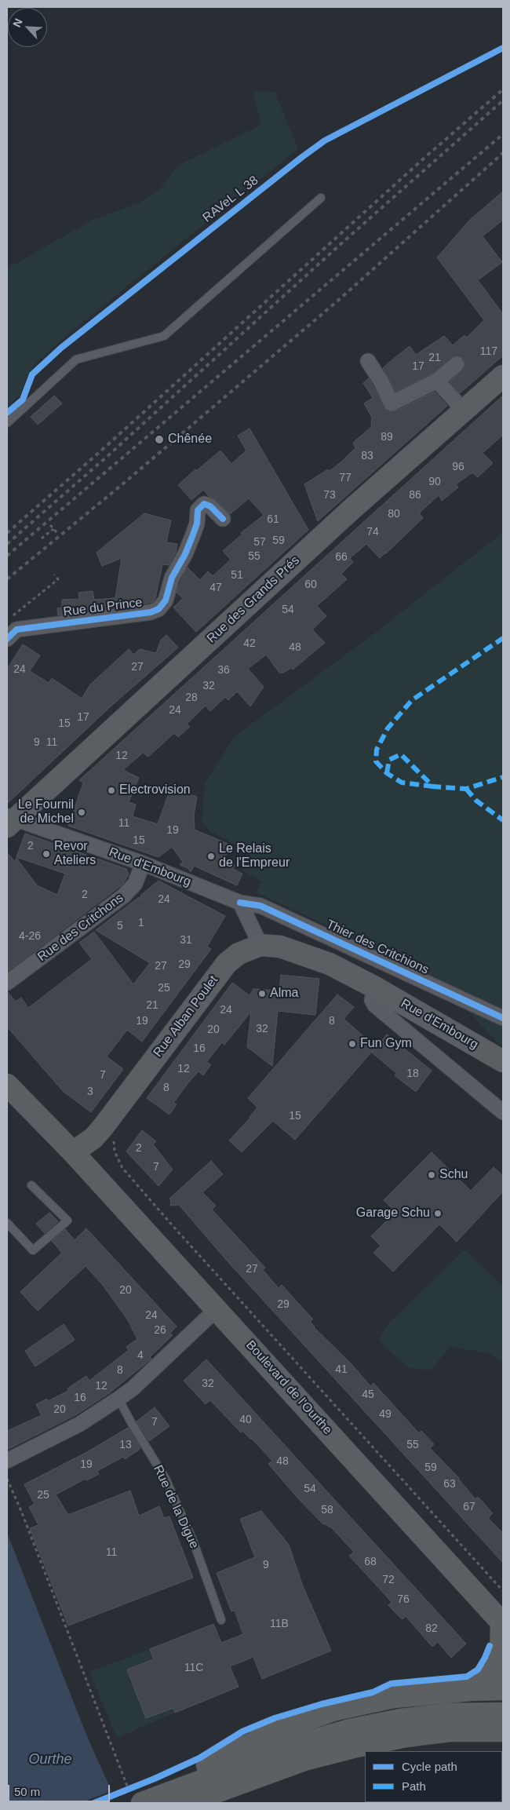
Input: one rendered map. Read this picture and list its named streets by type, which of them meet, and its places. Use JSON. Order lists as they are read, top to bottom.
{
  "streets": {
    "main road": [
      "Rue des Grands Prés",
      "Rue d'Embourg",
      "Rue Alban Poulet",
      "Boulevard de l'Ourthe"
    ],
    "street": ["Rue du Prince", "Rue des Critchons", "Thier des Critchions"],
    "lane": ["Rue de la Digue"],
    "cycle path": ["RAVeL L 38"]
  },
  "crossings": [
    ["Rue des Grands Prés", "Rue d'Embourg"],
    ["Rue d'Embourg", "Rue des Critchons"],
    ["Rue d'Embourg", "Thier des Critchions"],
    ["Rue d'Embourg", "Rue Alban Poulet"],
    ["Rue Alban Poulet", "Boulevard de l'Ourthe"]
  ],
  "water": ["Ourthe"],
  "places": [
    "Chênée",
    "Electrovision",
    "Le Fournil de Michel",
    "Revor Ateliers",
    "Le Relais de l'Empreur",
    "Alma",
    "Fun Gym",
    "Schu",
    "Garage Schu"
  ],
  "house_numbers": [
    "117",
    "21",
    "17",
    "89",
    "83",
    "96",
    "77",
    "90",
    "73",
    "86",
    "80",
    "61",
    "74",
    "59",
    "57",
    "55",
    "66",
    "51",
    "60",
    "47",
    "54",
    "42",
    "48",
    "27",
    "24",
    "36",
    "32",
    "28",
    "24",
    "17",
    "15",
    "9",
    "11",
    "12",
    "11",
    "19",
    "15",
    "2",
    "2",
    "24",
    "1",
    "5",
    "4-26",
    "31",
    "29",
    "27",
    "25",
    "21",
    "24",
    "19",
    "8",
    "32",
    "20",
    "16",
    "12",
    "18",
    "7",
    "8",
    "3",
    "15",
    "2",
    "7",
    "27",
    "20",
    "29",
    "24",
    "26",
    "4",
    "41",
    "8",
    "32",
    "12",
    "45",
    "16",
    "20",
    "49",
    "40",
    "7",
    "13",
    "55",
    "48",
    "19",
    "59",
    "63",
    "54",
    "25",
    "67",
    "58",
    "11",
    "68",
    "9",
    "72",
    "76",
    "11B",
    "82",
    "11C"
  ],
  "legend": ["Cycle path", "Path"],
  "scale_bar": "50 m",
  "north": "top left"
}
